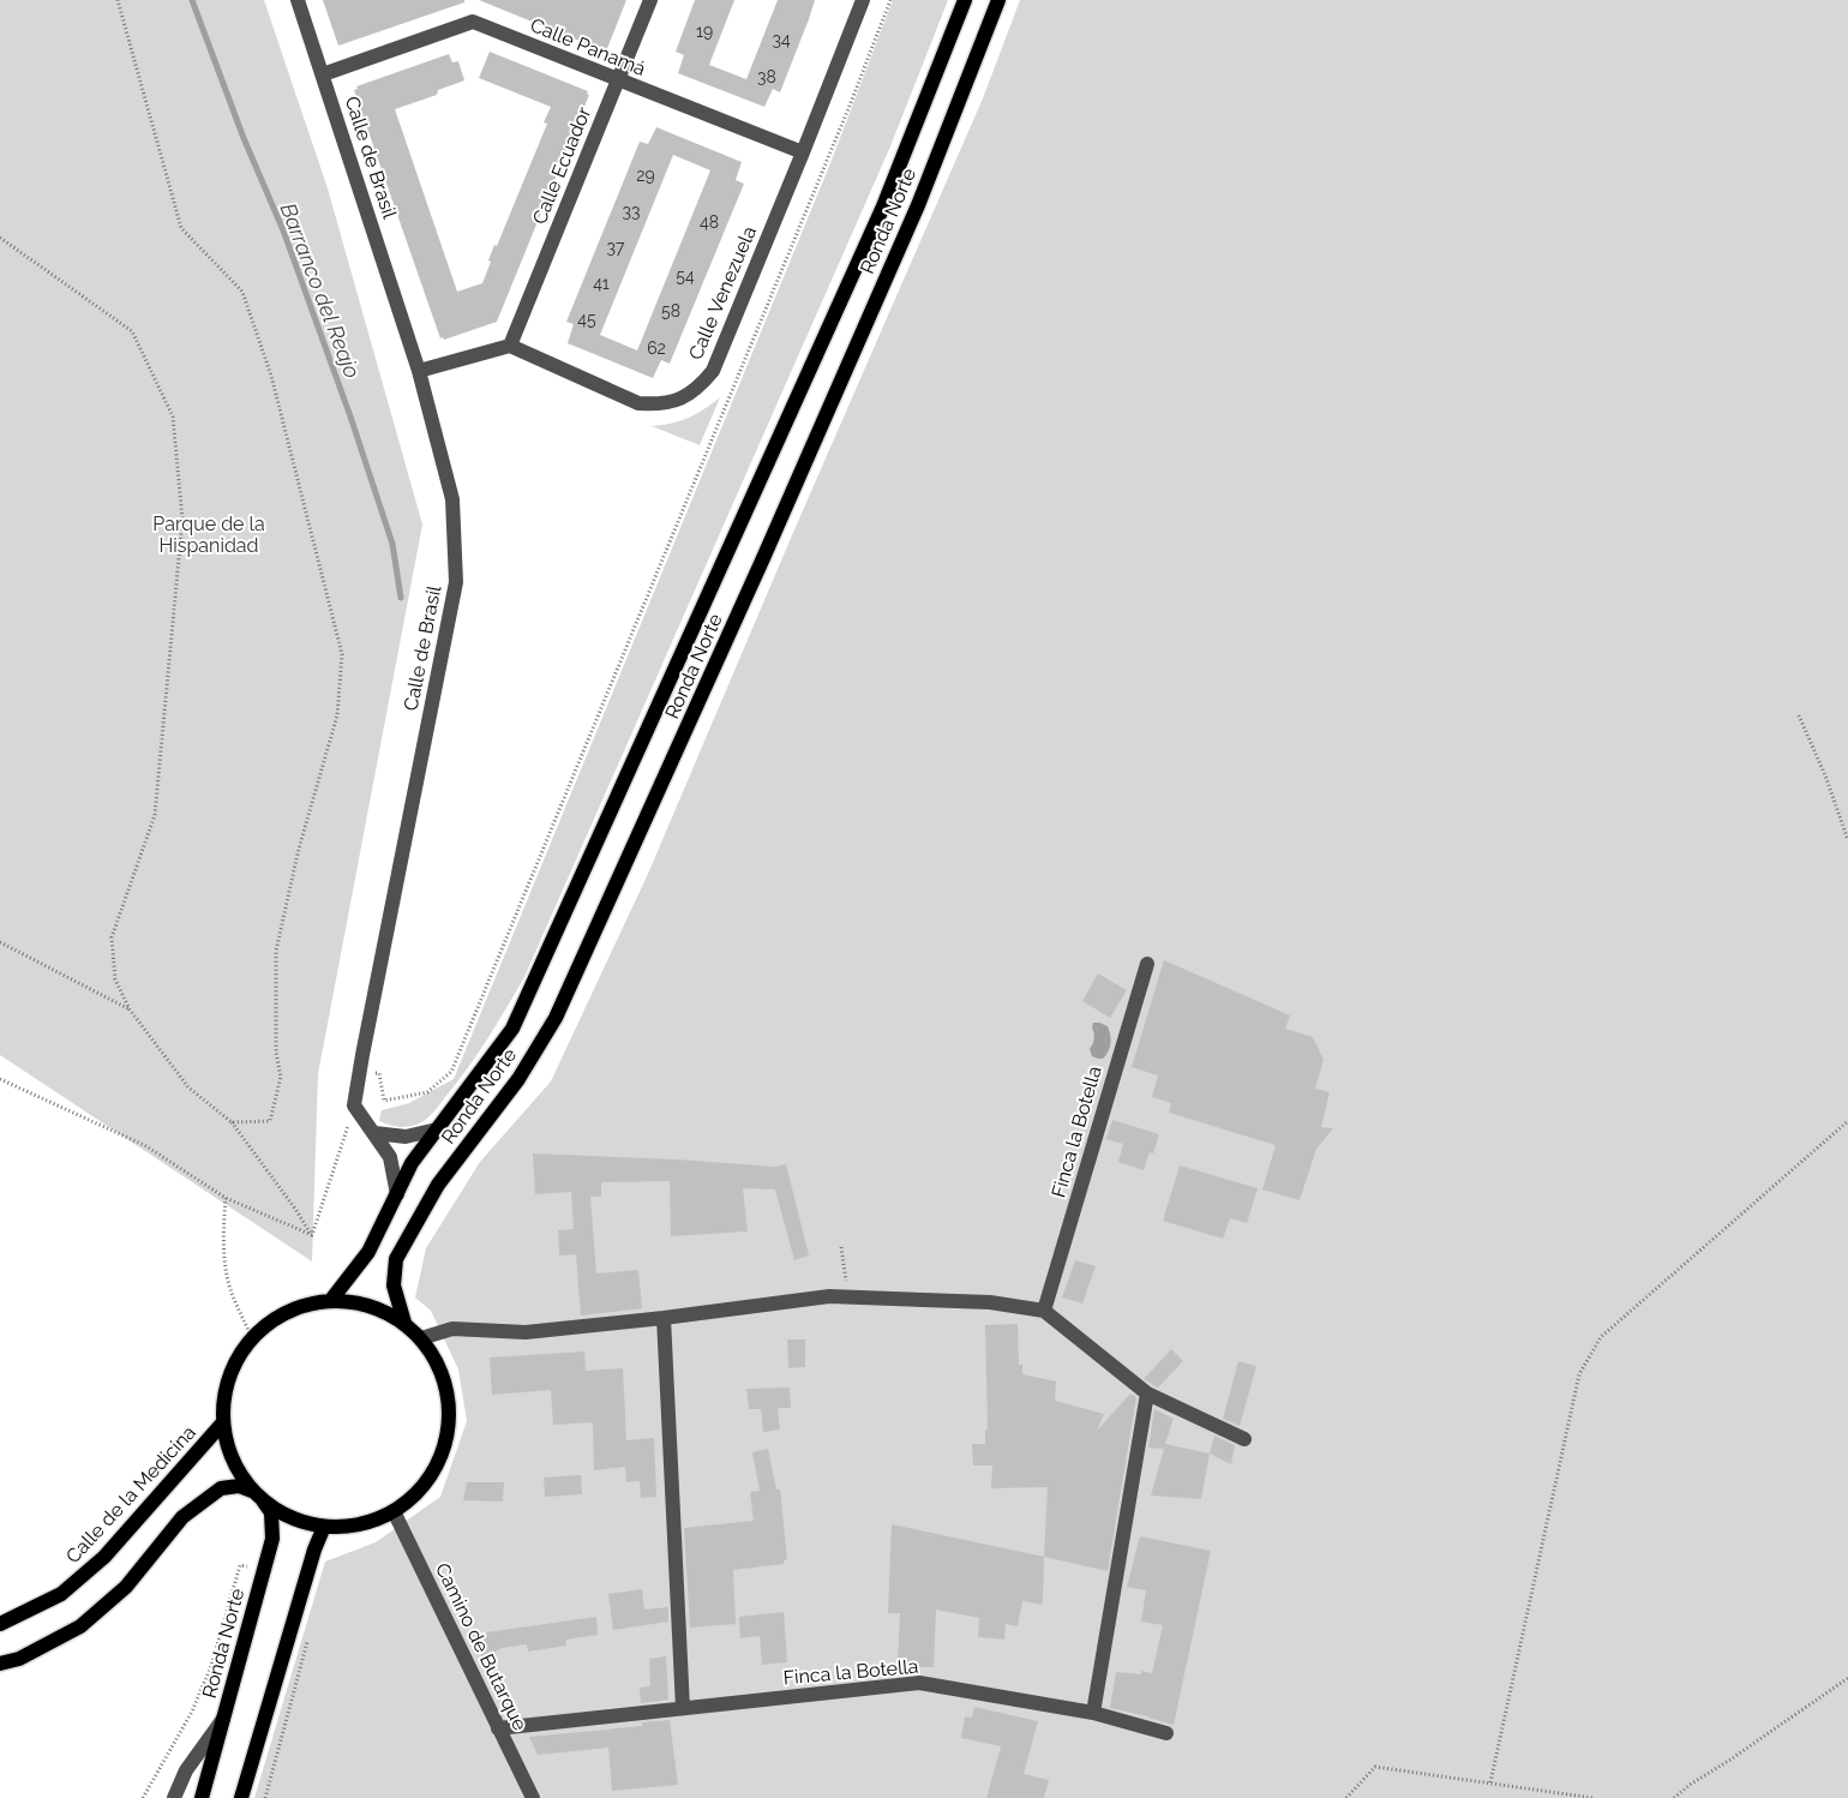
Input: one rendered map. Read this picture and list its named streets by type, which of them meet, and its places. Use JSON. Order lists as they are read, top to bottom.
{
  "streets": {
    "main road": ["Ronda Norte", "Calle de la Medicina"],
    "street": [
      "Calle Panamá",
      "Calle de Brasil",
      "Calle Ecuador",
      "Calle Venezuela",
      "Finca la Botella",
      "Camino de Butarque"
    ]
  },
  "crossings": [
    ["Calle Panamá", "Calle de Brasil"],
    ["Calle Panamá", "Calle Ecuador"],
    ["Calle Panamá", "Calle Venezuela"],
    ["Calle Ecuador", "Calle Venezuela"],
    ["Ronda Norte", "Calle de la Medicina"],
    ["Ronda Norte", "Camino de Butarque"],
    ["Finca la Botella", "Camino de Butarque"]
  ],
  "water": ["Barranco del Reajo"],
  "parks": ["Parque de la Hispanidad"],
  "house_numbers": [
    "19",
    "34",
    "38",
    "29",
    "33",
    "48",
    "37",
    "54",
    "41",
    "58",
    "45",
    "62"
  ]
}
